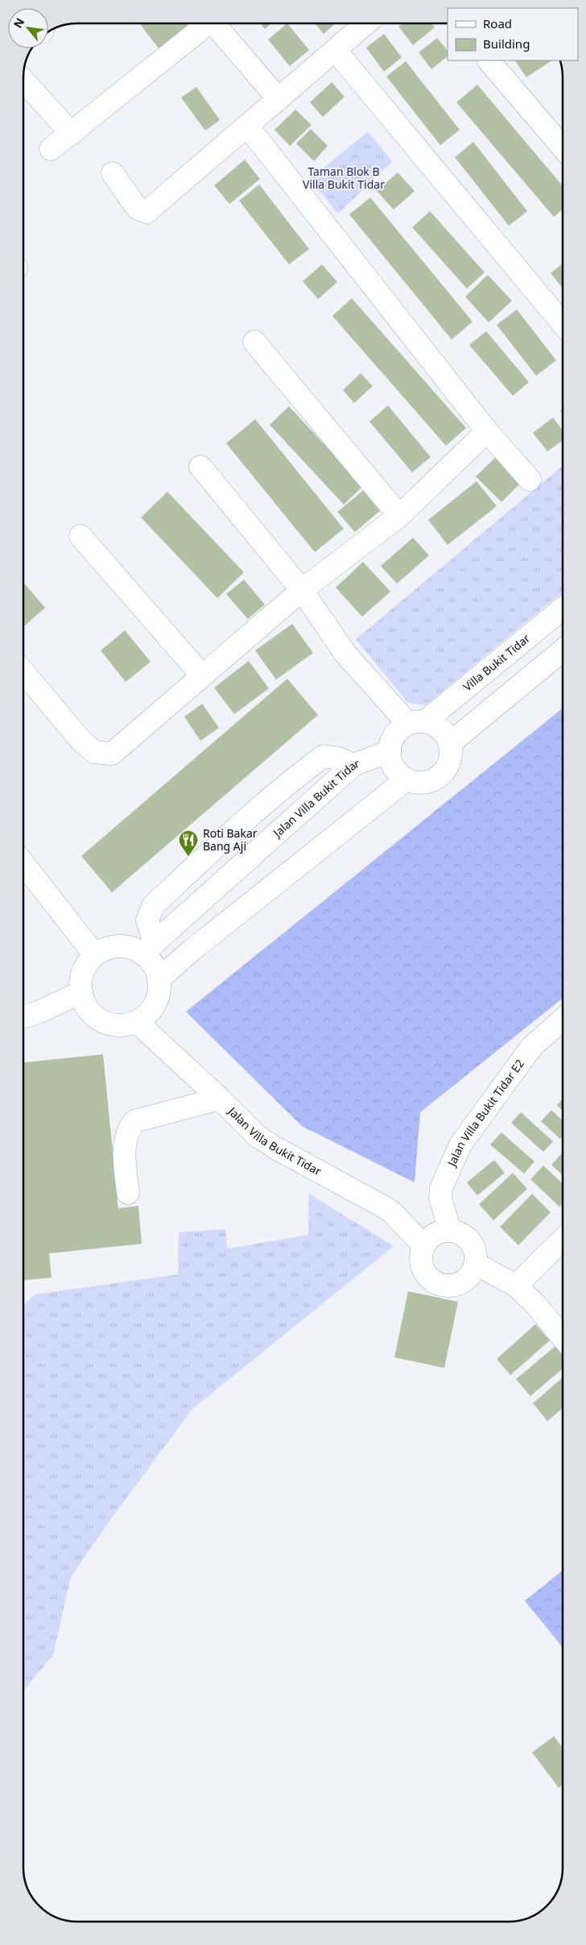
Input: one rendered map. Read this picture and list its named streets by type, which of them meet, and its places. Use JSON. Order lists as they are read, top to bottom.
{
  "streets": {
    "street": ["Villa Bukit Tidar", "Jalan Villa Bukit Tidar", "Jalan Villa Bukit Tidar E2"]
  },
  "crossings": [
    ["Villa Bukit Tidar", "Jalan Villa Bukit Tidar"],
    ["Jalan Villa Bukit Tidar", "Jalan Villa Bukit Tidar E2"]
  ],
  "parks": ["Taman Blok B Villa Bukit Tidar"],
  "places": {
    "restaurant": ["Roti Bakar Bang Aji"]
  },
  "legend": ["Road", "Building"],
  "north": "top left"
}
